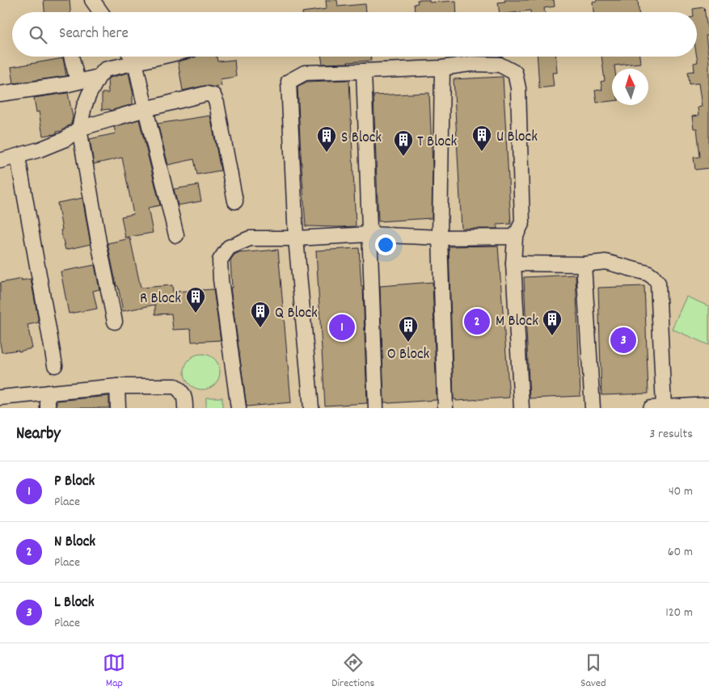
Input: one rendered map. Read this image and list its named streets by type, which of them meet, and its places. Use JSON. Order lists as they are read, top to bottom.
{
  "places": {
    "building": [
      "U Block",
      "S Block",
      "T Block",
      "R Block",
      "Q Block",
      "M Block",
      "O Block"
    ]
  },
  "north": "top",
  "page": {
    "search": "Search here",
    "pins": ["2", "1", "3"],
    "heading": ["Nearby", "3 results"],
    "list": [
      {
        "mark": "1",
        "name": "P Block",
        "note": "Place",
        "value": "40 m"
      },
      {
        "mark": "2",
        "name": "N Block",
        "note": "Place",
        "value": "60 m"
      },
      {
        "mark": "3",
        "name": "L Block",
        "note": "Place",
        "value": "120 m"
      }
    ],
    "nav": ["Map", "Directions", "Saved"]
  }
}
